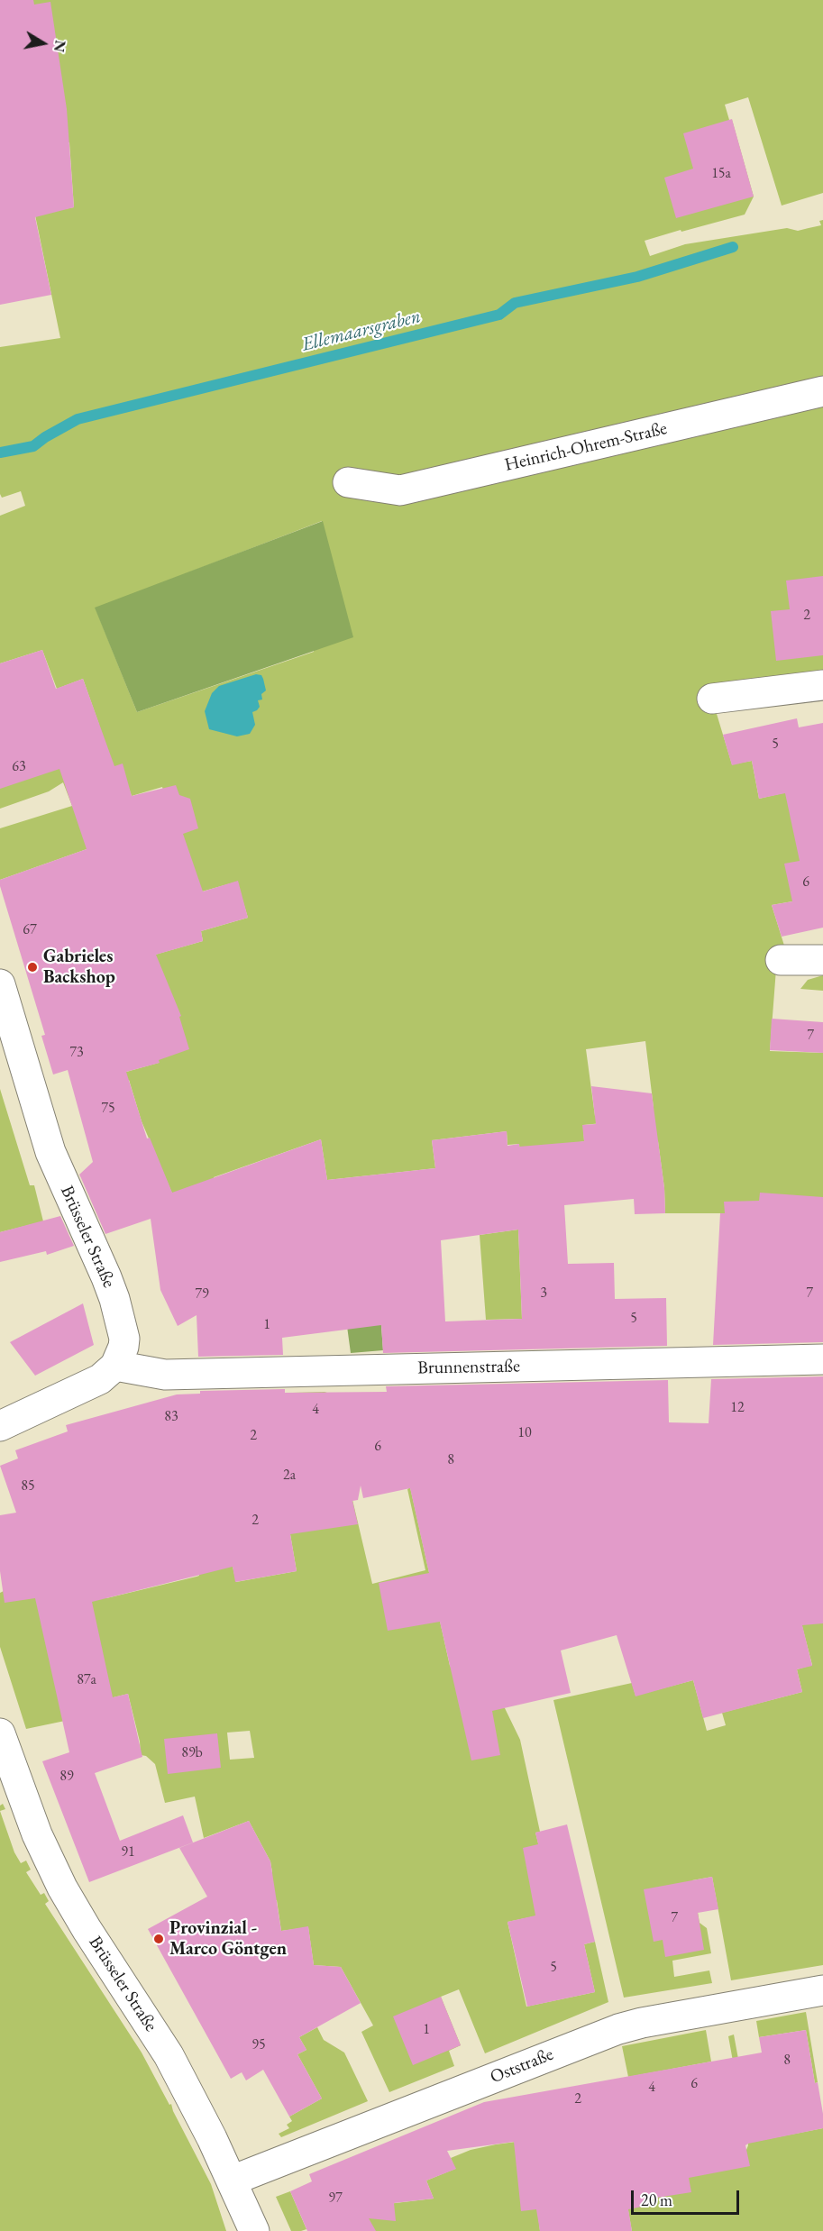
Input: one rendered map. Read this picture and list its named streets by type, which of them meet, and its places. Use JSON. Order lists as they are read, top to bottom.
{
  "streets": {
    "street": [
      "Heinrich-Ohrem-Straße",
      "Brüsseler Straße",
      "Brunnenstraße",
      "Oststraße"
    ]
  },
  "crossings": [
    ["Brüsseler Straße", "Brunnenstraße"],
    ["Brüsseler Straße", "Oststraße"]
  ],
  "water": ["Ellemaarsgraben"],
  "places": ["Gabrieles Backshop", "Provinzial - Marco Göntgen"],
  "house_numbers": [
    "15a",
    "2",
    "5",
    "63",
    "6",
    "67",
    "7",
    "73",
    "75",
    "3",
    "7",
    "79",
    "5",
    "1",
    "12",
    "4",
    "83",
    "10",
    "2",
    "6",
    "8",
    "2a",
    "85",
    "2",
    "87a",
    "89b",
    "89",
    "91",
    "7",
    "5",
    "1",
    "95",
    "8",
    "6",
    "4",
    "2",
    "97"
  ],
  "scale_bar": "20 m",
  "north": "right"
}
